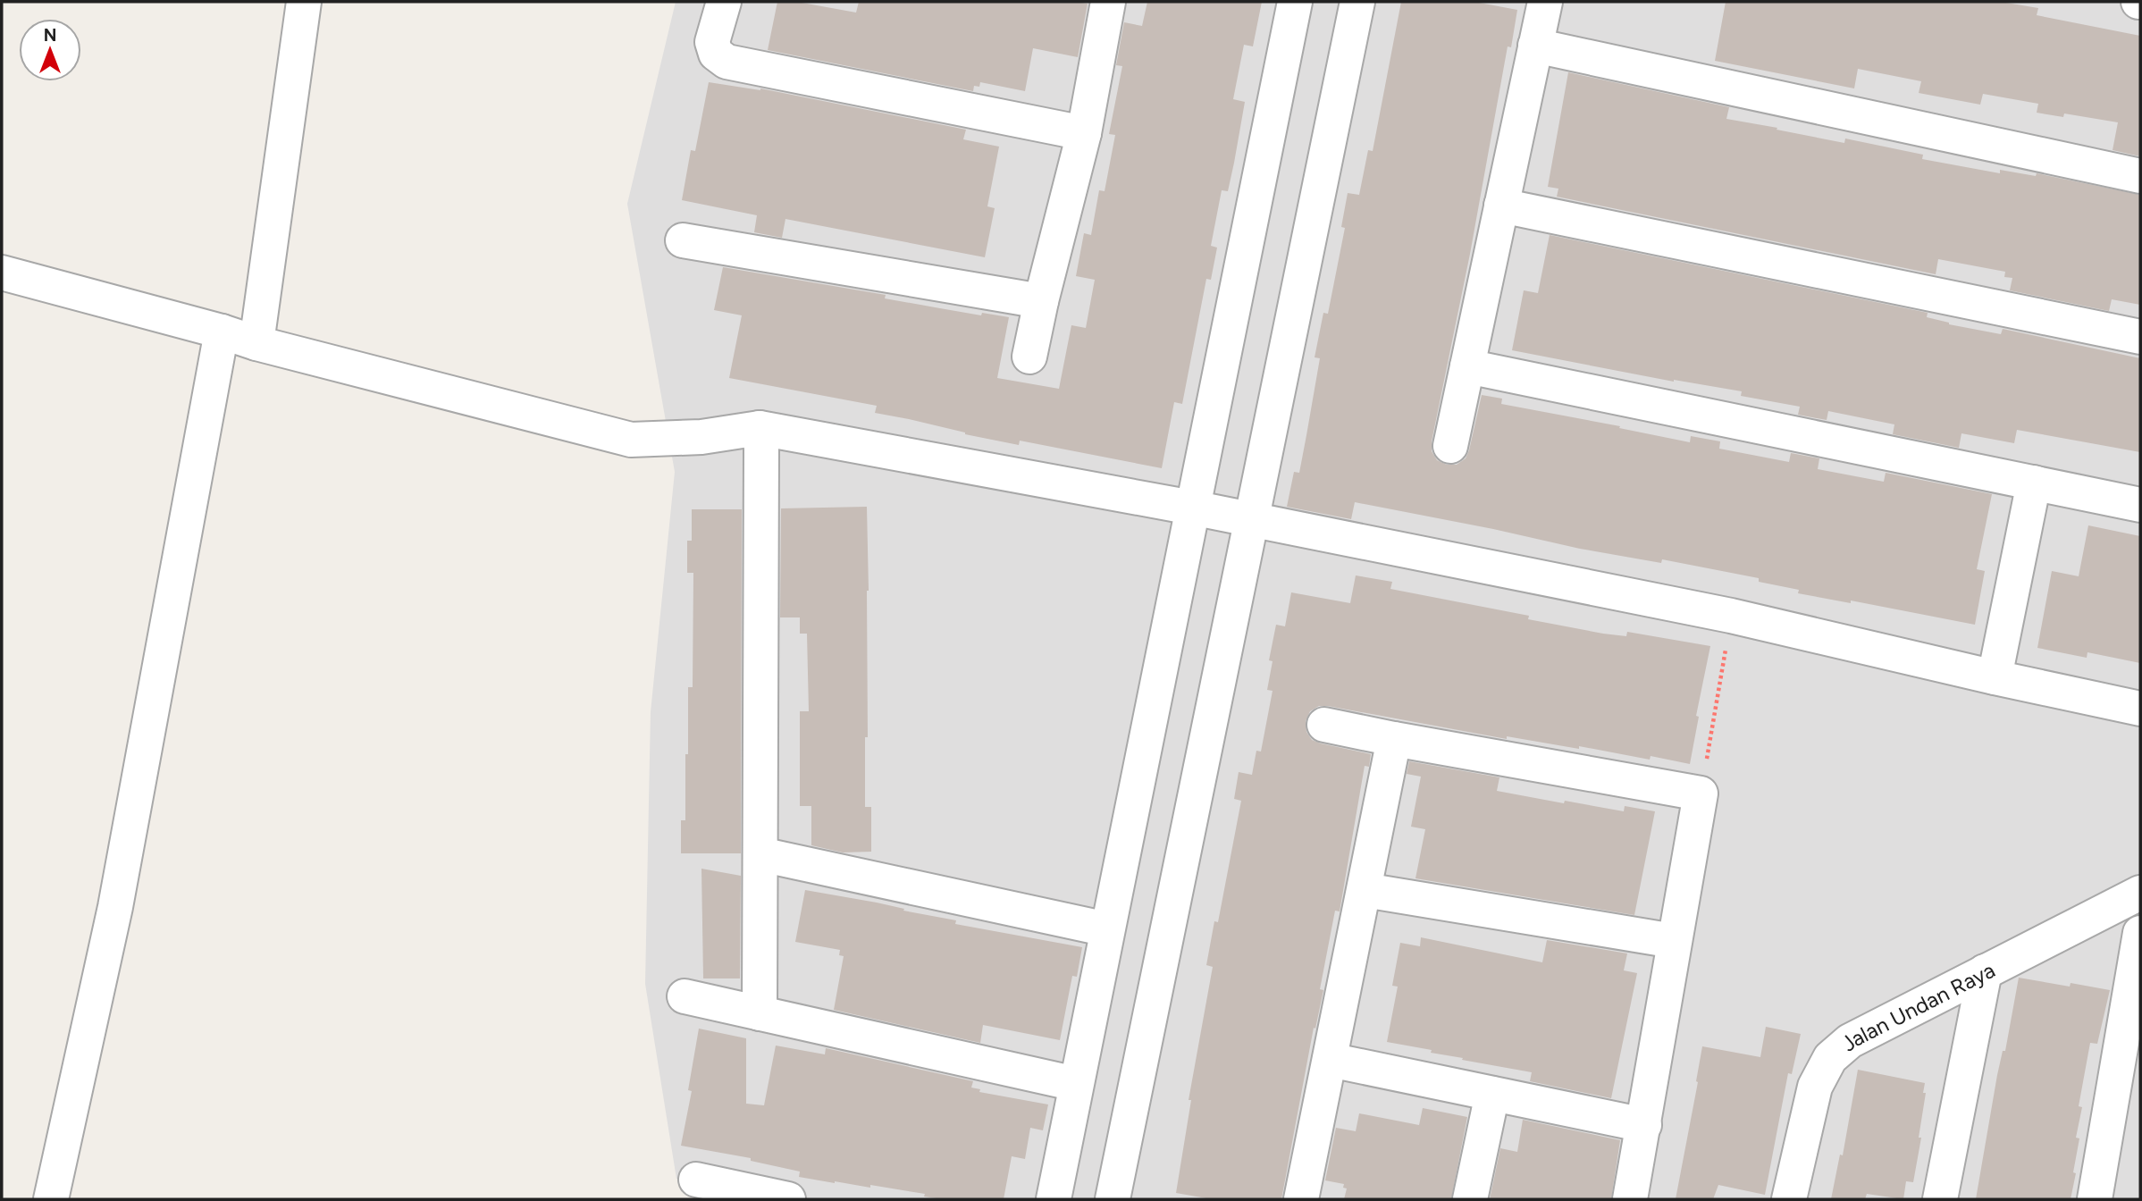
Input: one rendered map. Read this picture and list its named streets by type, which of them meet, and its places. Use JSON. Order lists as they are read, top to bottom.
{
  "streets": {
    "street": ["Jalan Undan Raya"]
  },
  "north": "top"
}
